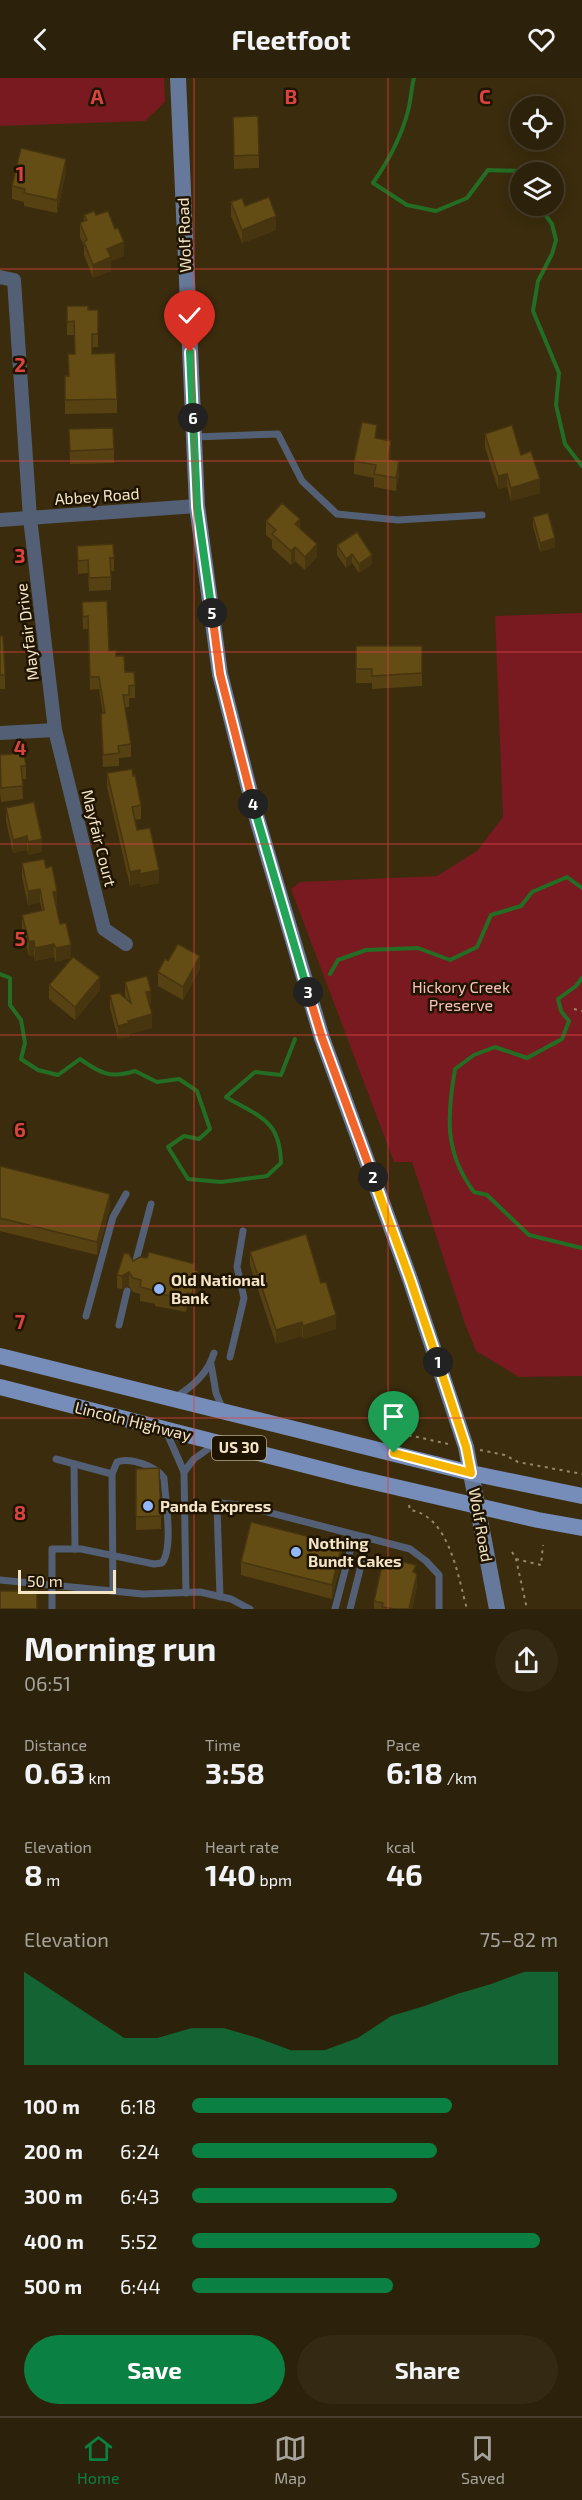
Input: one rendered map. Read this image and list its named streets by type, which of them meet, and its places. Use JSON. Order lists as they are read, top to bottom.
{
  "streets": {
    "main road": ["Wolf Road", "Lincoln Highway", "US 30"],
    "street": ["Abbey Road", "Mayfair Drive", "Mayfair Court"]
  },
  "crossings": [
    ["Wolf Road", "Abbey Road"],
    ["Wolf Road", "Lincoln Highway"],
    ["Abbey Road", "Mayfair Drive"],
    ["Mayfair Drive", "Mayfair Court"]
  ],
  "parks": ["Hickory Creek Preserve"],
  "places": ["Old National Bank", "Panda Express", "Nothing Bundt Cakes"],
  "scale_bar": "50 m",
  "page": {
    "header": "Fleetfoot",
    "pins": [
      "6",
      "5",
      "4",
      "3",
      "2",
      "1"
    ],
    "scale": "50 m",
    "heading": ["Morning run", "06:51"],
    "stats": [
      ["Distance", "0.63 km"],
      ["Time", "3:58"],
      ["Pace", "6:18 /km"],
      ["Elevation", "8 m"],
      ["Heart rate", "140 bpm"],
      ["kcal", "46"]
    ],
    "chart": ["Elevation", "75–82 m"],
    "list": [
      {
        "name": "100 m",
        "note": "6:18"
      },
      {
        "name": "200 m",
        "note": "6:24"
      },
      {
        "name": "300 m",
        "note": "6:43"
      },
      {
        "name": "400 m",
        "note": "5:52"
      },
      {
        "name": "500 m",
        "note": "6:44"
      }
    ],
    "buttons": ["Save", "Share"],
    "tabs": ["Home", "Map", "Saved"]
  },
  "grid": {
    "columns": ["A", "B", "C"],
    "rows": [
      "1",
      "2",
      "3",
      "4",
      "5",
      "6",
      "7",
      "8"
    ]
  }
}
